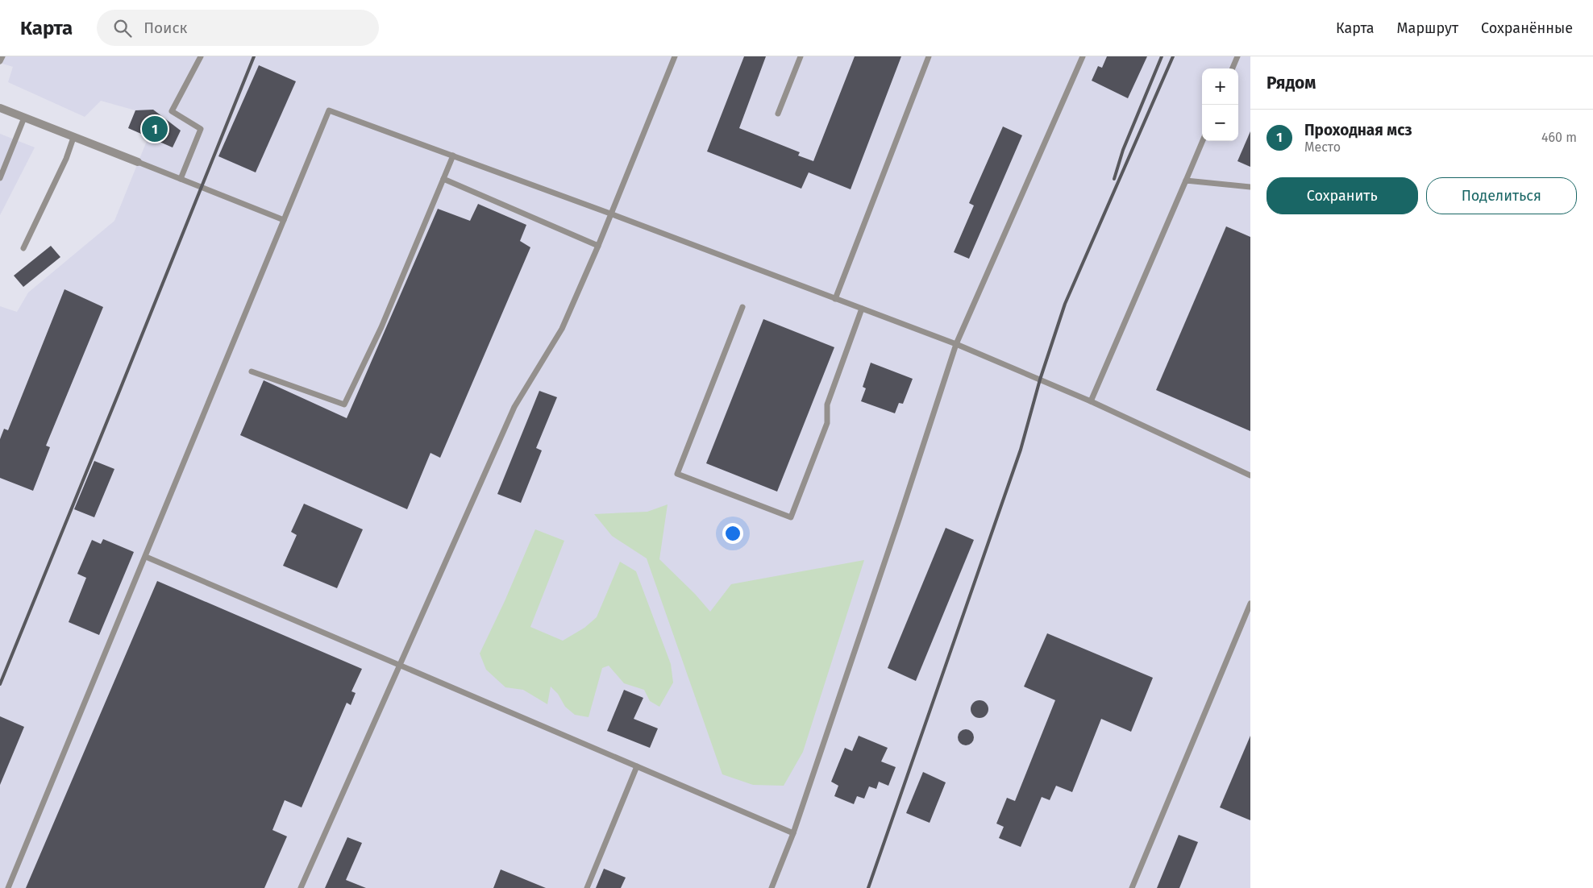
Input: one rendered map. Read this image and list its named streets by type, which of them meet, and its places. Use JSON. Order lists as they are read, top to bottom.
{
  "page": {
    "header": "Карта",
    "search": "Поиск",
    "nav": ["Карта", "Маршрут", "Сохранённые"],
    "heading": "Рядом",
    "map_buttons": ["+", "−"],
    "list": [
      {
        "mark": "1",
        "name": "Проходная мсз",
        "note": "Место",
        "value": "460 m"
      }
    ],
    "pins": "1",
    "buttons": ["Сохранить", "Поделиться"]
  }
}
